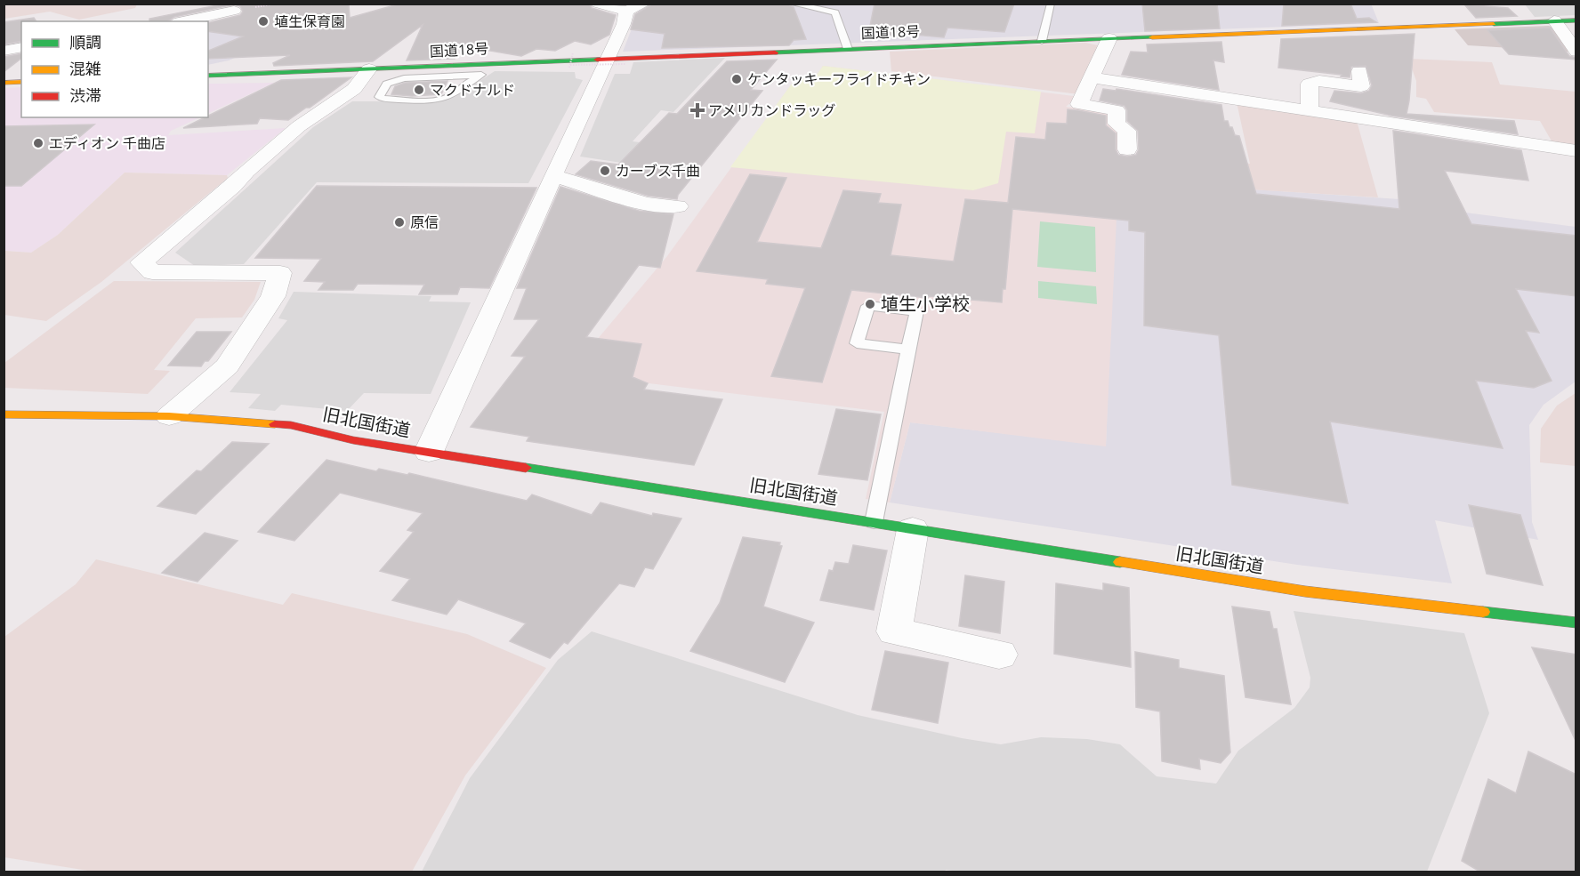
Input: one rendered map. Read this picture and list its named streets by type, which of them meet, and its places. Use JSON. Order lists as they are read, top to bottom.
{
  "streets": {
    "main road": ["国道18号", "旧北国街道"]
  },
  "places": {
    "other": [
      "埴生保育園",
      "ケンタッキーフライドチキン",
      "マクドナルド",
      "エディオン 千曲店",
      "カーブス千曲",
      "原信",
      "埴生小学校"
    ],
    "health": ["アメリカンドラッグ"]
  },
  "legend": ["順調", "混雑", "渋滞"]
}
